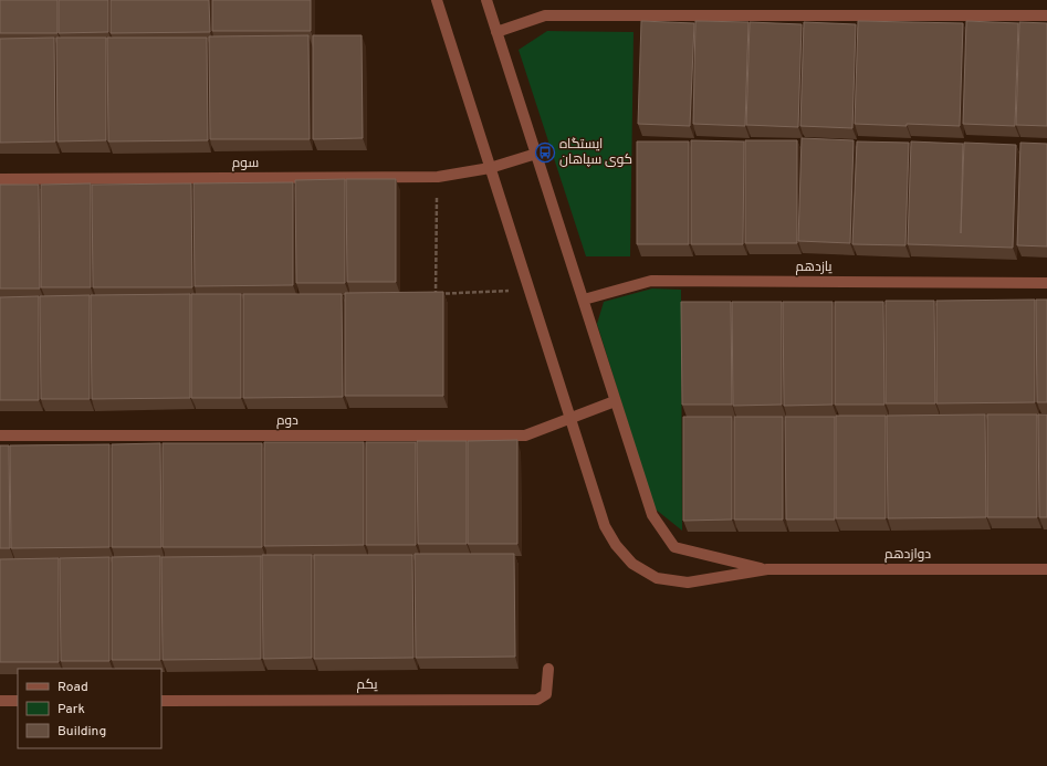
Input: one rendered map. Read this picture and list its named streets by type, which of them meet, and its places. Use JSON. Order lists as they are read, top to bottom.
{
  "streets": {
    "street": [
      "سوم",
      "یازدهم",
      "دوم",
      "دوازدهم",
      "یکم"
    ]
  },
  "places": {
    "bus stop": ["ایستگاه کوی سپاهان"]
  },
  "legend": ["Road", "Park", "Building"]
}
